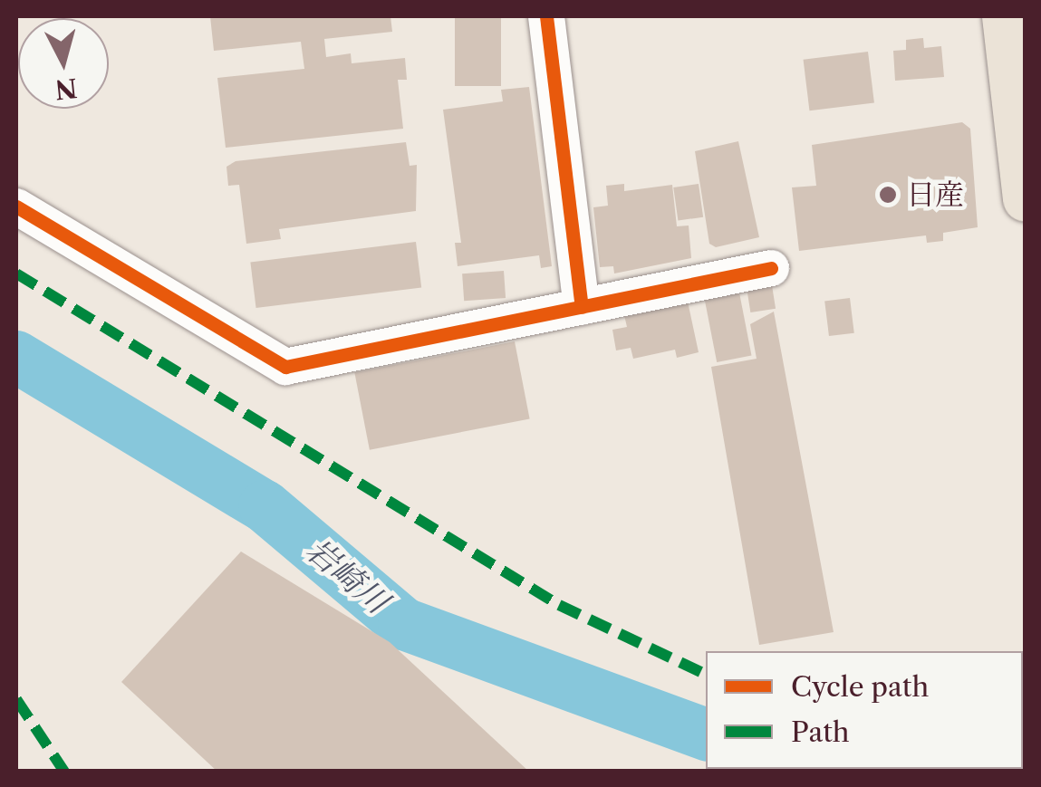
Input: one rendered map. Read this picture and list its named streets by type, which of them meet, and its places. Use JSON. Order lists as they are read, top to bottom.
{
  "water": ["岩崎川"],
  "places": ["日産"],
  "legend": ["Cycle path", "Path"],
  "north": "bottom"
}
